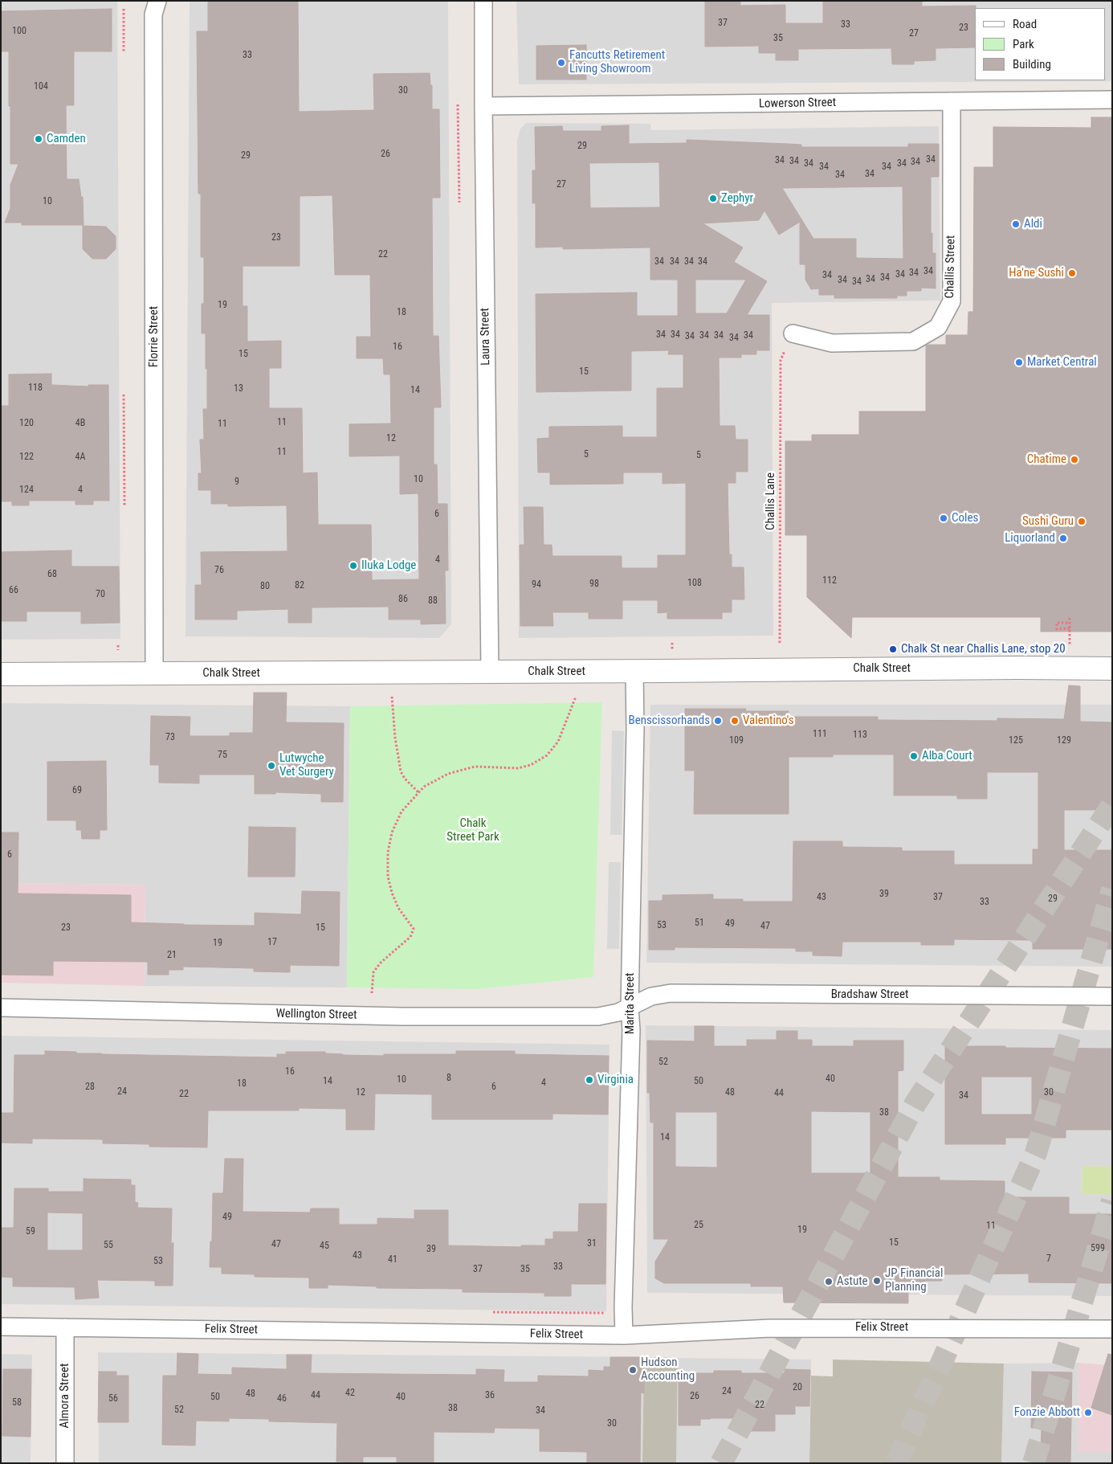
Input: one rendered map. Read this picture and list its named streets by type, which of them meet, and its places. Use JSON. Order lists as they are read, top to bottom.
{
  "streets": {
    "street": [
      "Lowerson Street",
      "Challis Street",
      "Florrie Street",
      "Laura Street",
      "Chalk Street",
      "Bradshaw Street",
      "Marita Street",
      "Wellington Street",
      "Felix Street",
      "Almora Street"
    ],
    "path": ["Challis Lane"]
  },
  "crossings": [
    ["Lowerson Street", "Challis Street"],
    ["Lowerson Street", "Laura Street"],
    ["Florrie Street", "Chalk Street"],
    ["Laura Street", "Chalk Street"],
    ["Chalk Street", "Marita Street"],
    ["Bradshaw Street", "Marita Street"],
    ["Bradshaw Street", "Wellington Street"],
    ["Marita Street", "Wellington Street"],
    ["Marita Street", "Felix Street"],
    ["Felix Street", "Almora Street"]
  ],
  "parks": ["Chalk Street Park"],
  "places": [
    "Fancutts Retirement Living Showroom",
    "Camden",
    "Zephyr",
    "Aldi",
    "Ha'ne Sushi",
    "Market Central",
    "Chatime",
    "Coles",
    "Sushi Guru",
    "Liquorland",
    "Iluka Lodge",
    "Chalk St near Challis Lane, stop 20",
    "Benscissorhands",
    "Valentino's",
    "Alba Court",
    "Lutwyche Vet Surgery",
    "Virginia",
    "JP Financial Planning",
    "Astute",
    "Hudson Accounting",
    "Fonzie Abbott"
  ],
  "house_numbers": [
    "37",
    "33",
    "23",
    "100",
    "27",
    "35",
    "33",
    "104",
    "30",
    "29",
    "26",
    "29",
    "34",
    "34",
    "34",
    "34",
    "34",
    "34",
    "34",
    "34",
    "34",
    "34",
    "27",
    "10",
    "23",
    "22",
    "34",
    "34",
    "34",
    "34",
    "34",
    "34",
    "34",
    "34",
    "34",
    "34",
    "34",
    "34",
    "19",
    "18",
    "34",
    "34",
    "34",
    "34",
    "34",
    "34",
    "34",
    "16",
    "15",
    "15",
    "118",
    "13",
    "14",
    "11",
    "120",
    "4B",
    "11",
    "12",
    "11",
    "5",
    "5",
    "122",
    "4A",
    "10",
    "9",
    "124",
    "4",
    "6",
    "4",
    "76",
    "68",
    "112",
    "108",
    "98",
    "94",
    "82",
    "80",
    "66",
    "70",
    "86",
    "88",
    "111",
    "113",
    "73",
    "109",
    "125",
    "129",
    "75",
    "69",
    "6",
    "39",
    "43",
    "37",
    "29",
    "33",
    "51",
    "49",
    "53",
    "47",
    "23",
    "15",
    "17",
    "19",
    "21",
    "52",
    "16",
    "8",
    "40",
    "10",
    "14",
    "50",
    "4",
    "18",
    "28",
    "6",
    "24",
    "12",
    "48",
    "30",
    "44",
    "22",
    "34",
    "38",
    "14",
    "49",
    "25",
    "11",
    "19",
    "59",
    "15",
    "31",
    "47",
    "55",
    "45",
    "599",
    "39",
    "43",
    "7",
    "41",
    "53",
    "33",
    "37",
    "35",
    "20",
    "24",
    "42",
    "48",
    "44",
    "36",
    "26",
    "50",
    "40",
    "56",
    "46",
    "58",
    "22",
    "38",
    "52",
    "34",
    "30"
  ],
  "legend": ["Road", "Park", "Building"]
}
